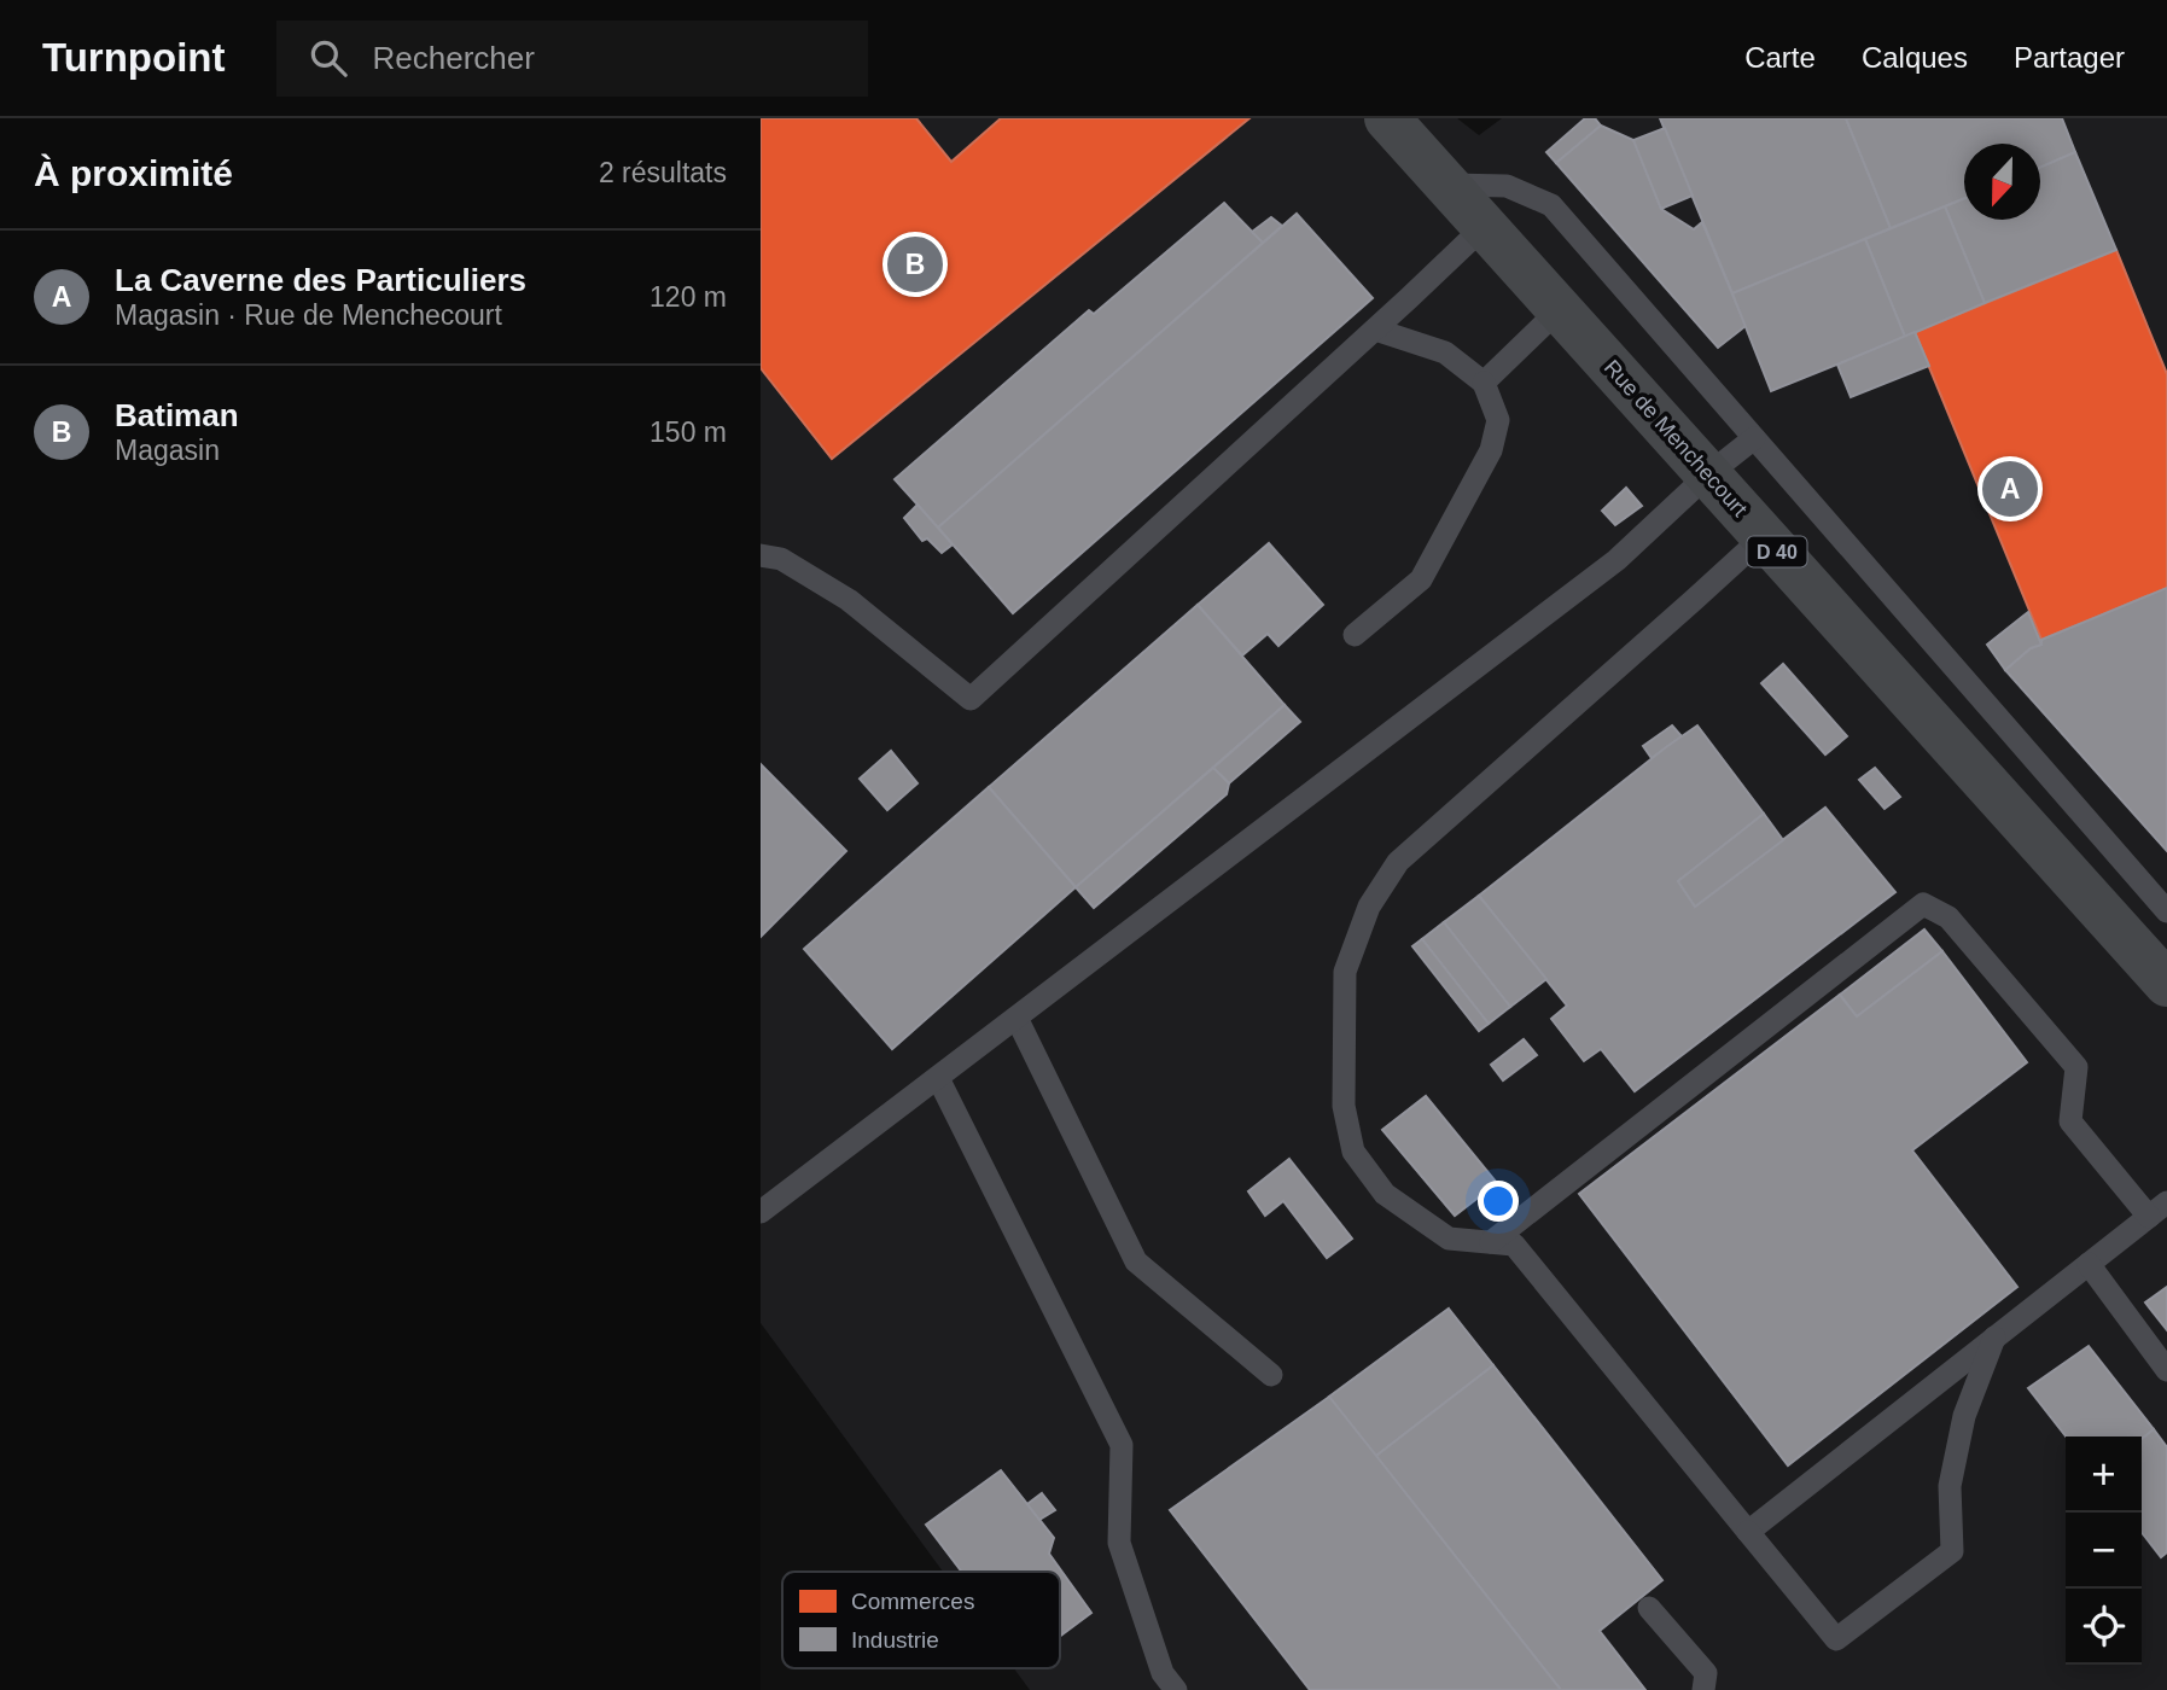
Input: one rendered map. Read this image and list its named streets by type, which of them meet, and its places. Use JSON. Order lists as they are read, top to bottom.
{
  "streets": {
    "main road": ["Rue de Menchecourt", "D 40"]
  },
  "legend": ["Commerces", "Industrie"],
  "north": "bottom",
  "page": {
    "header": "Turnpoint",
    "search": "Rechercher",
    "nav": ["Carte", "Calques", "Partager"],
    "heading": ["À proximité", "2 résultats"],
    "list": [
      {
        "mark": "A",
        "name": "La Caverne des Particuliers",
        "note": "Magasin · Rue de Menchecourt",
        "value": "120 m"
      },
      {
        "mark": "B",
        "name": "Batiman",
        "note": "Magasin",
        "value": "150 m"
      }
    ],
    "pins": ["B", "A"],
    "map_buttons": ["+", "−"]
  }
}
